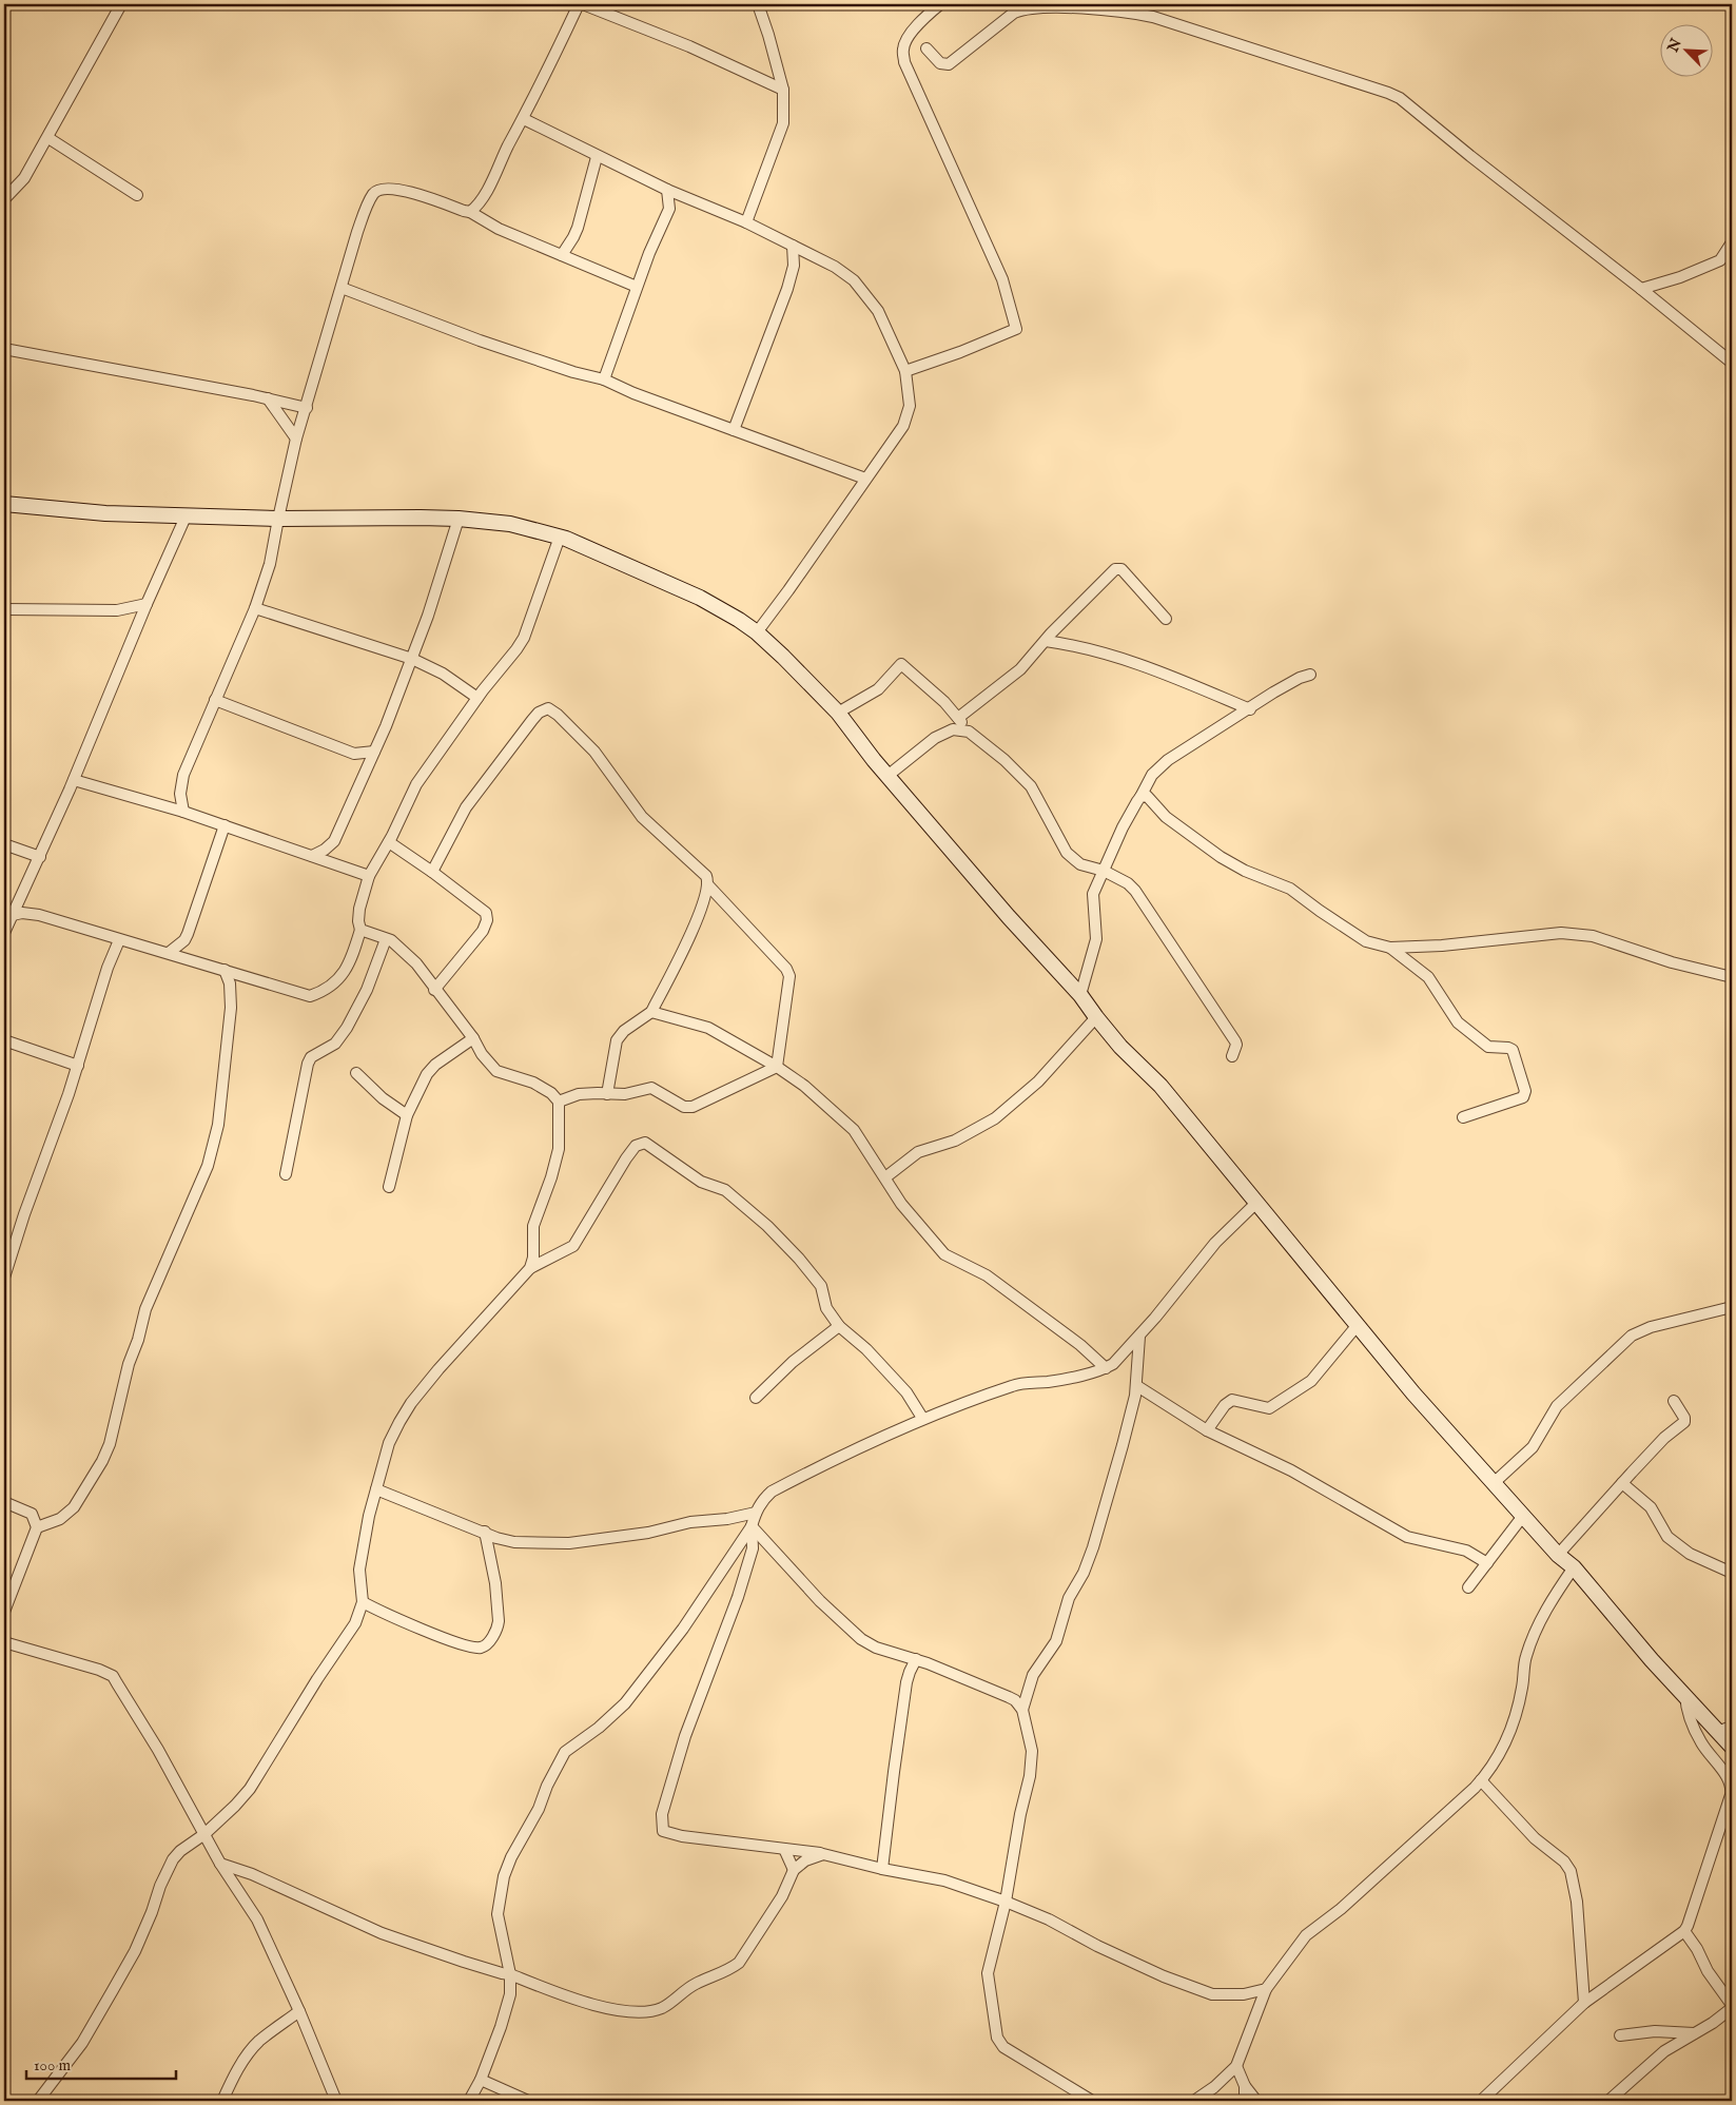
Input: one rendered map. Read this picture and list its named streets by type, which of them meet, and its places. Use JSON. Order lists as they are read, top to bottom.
{
  "scale_bar": "100 m",
  "north": "top left"
}
